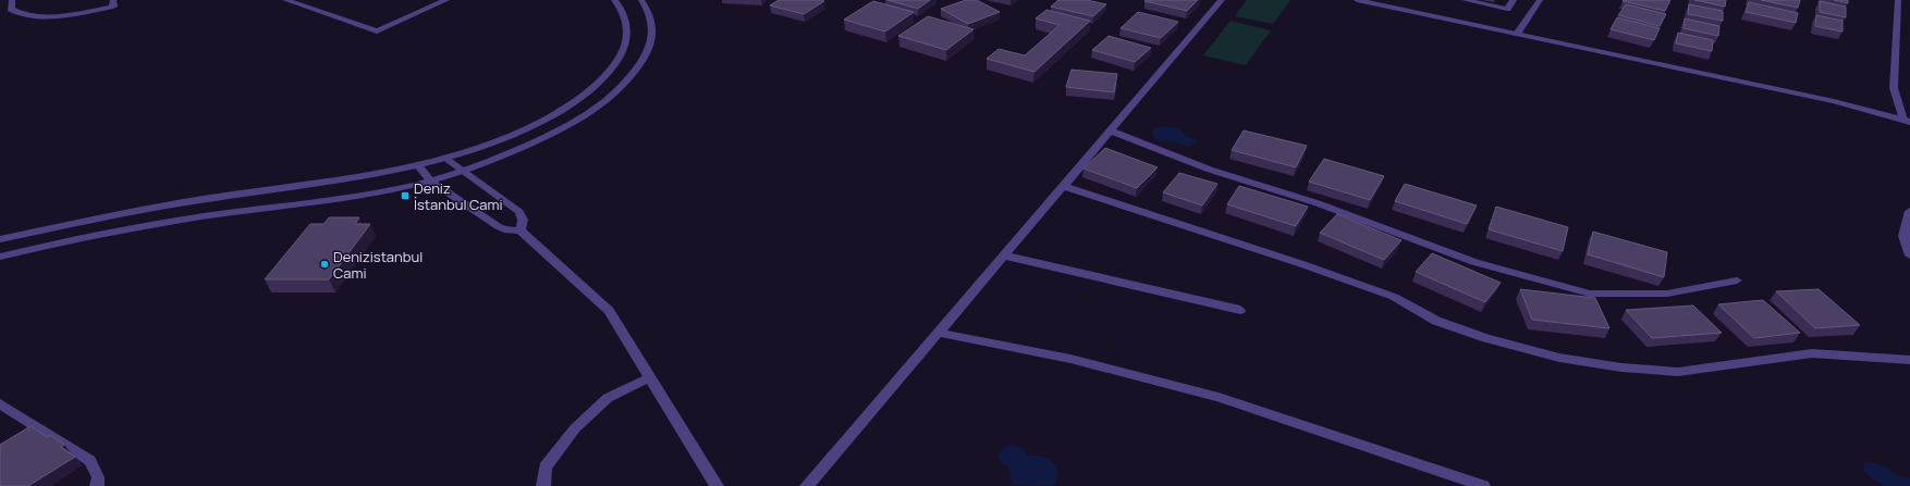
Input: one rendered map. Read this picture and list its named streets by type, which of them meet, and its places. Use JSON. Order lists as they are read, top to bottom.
{
  "places": {
    "transit": ["Deniz İstanbul Cami"],
    "other": ["Denizistanbul Cami"]
  }
}
